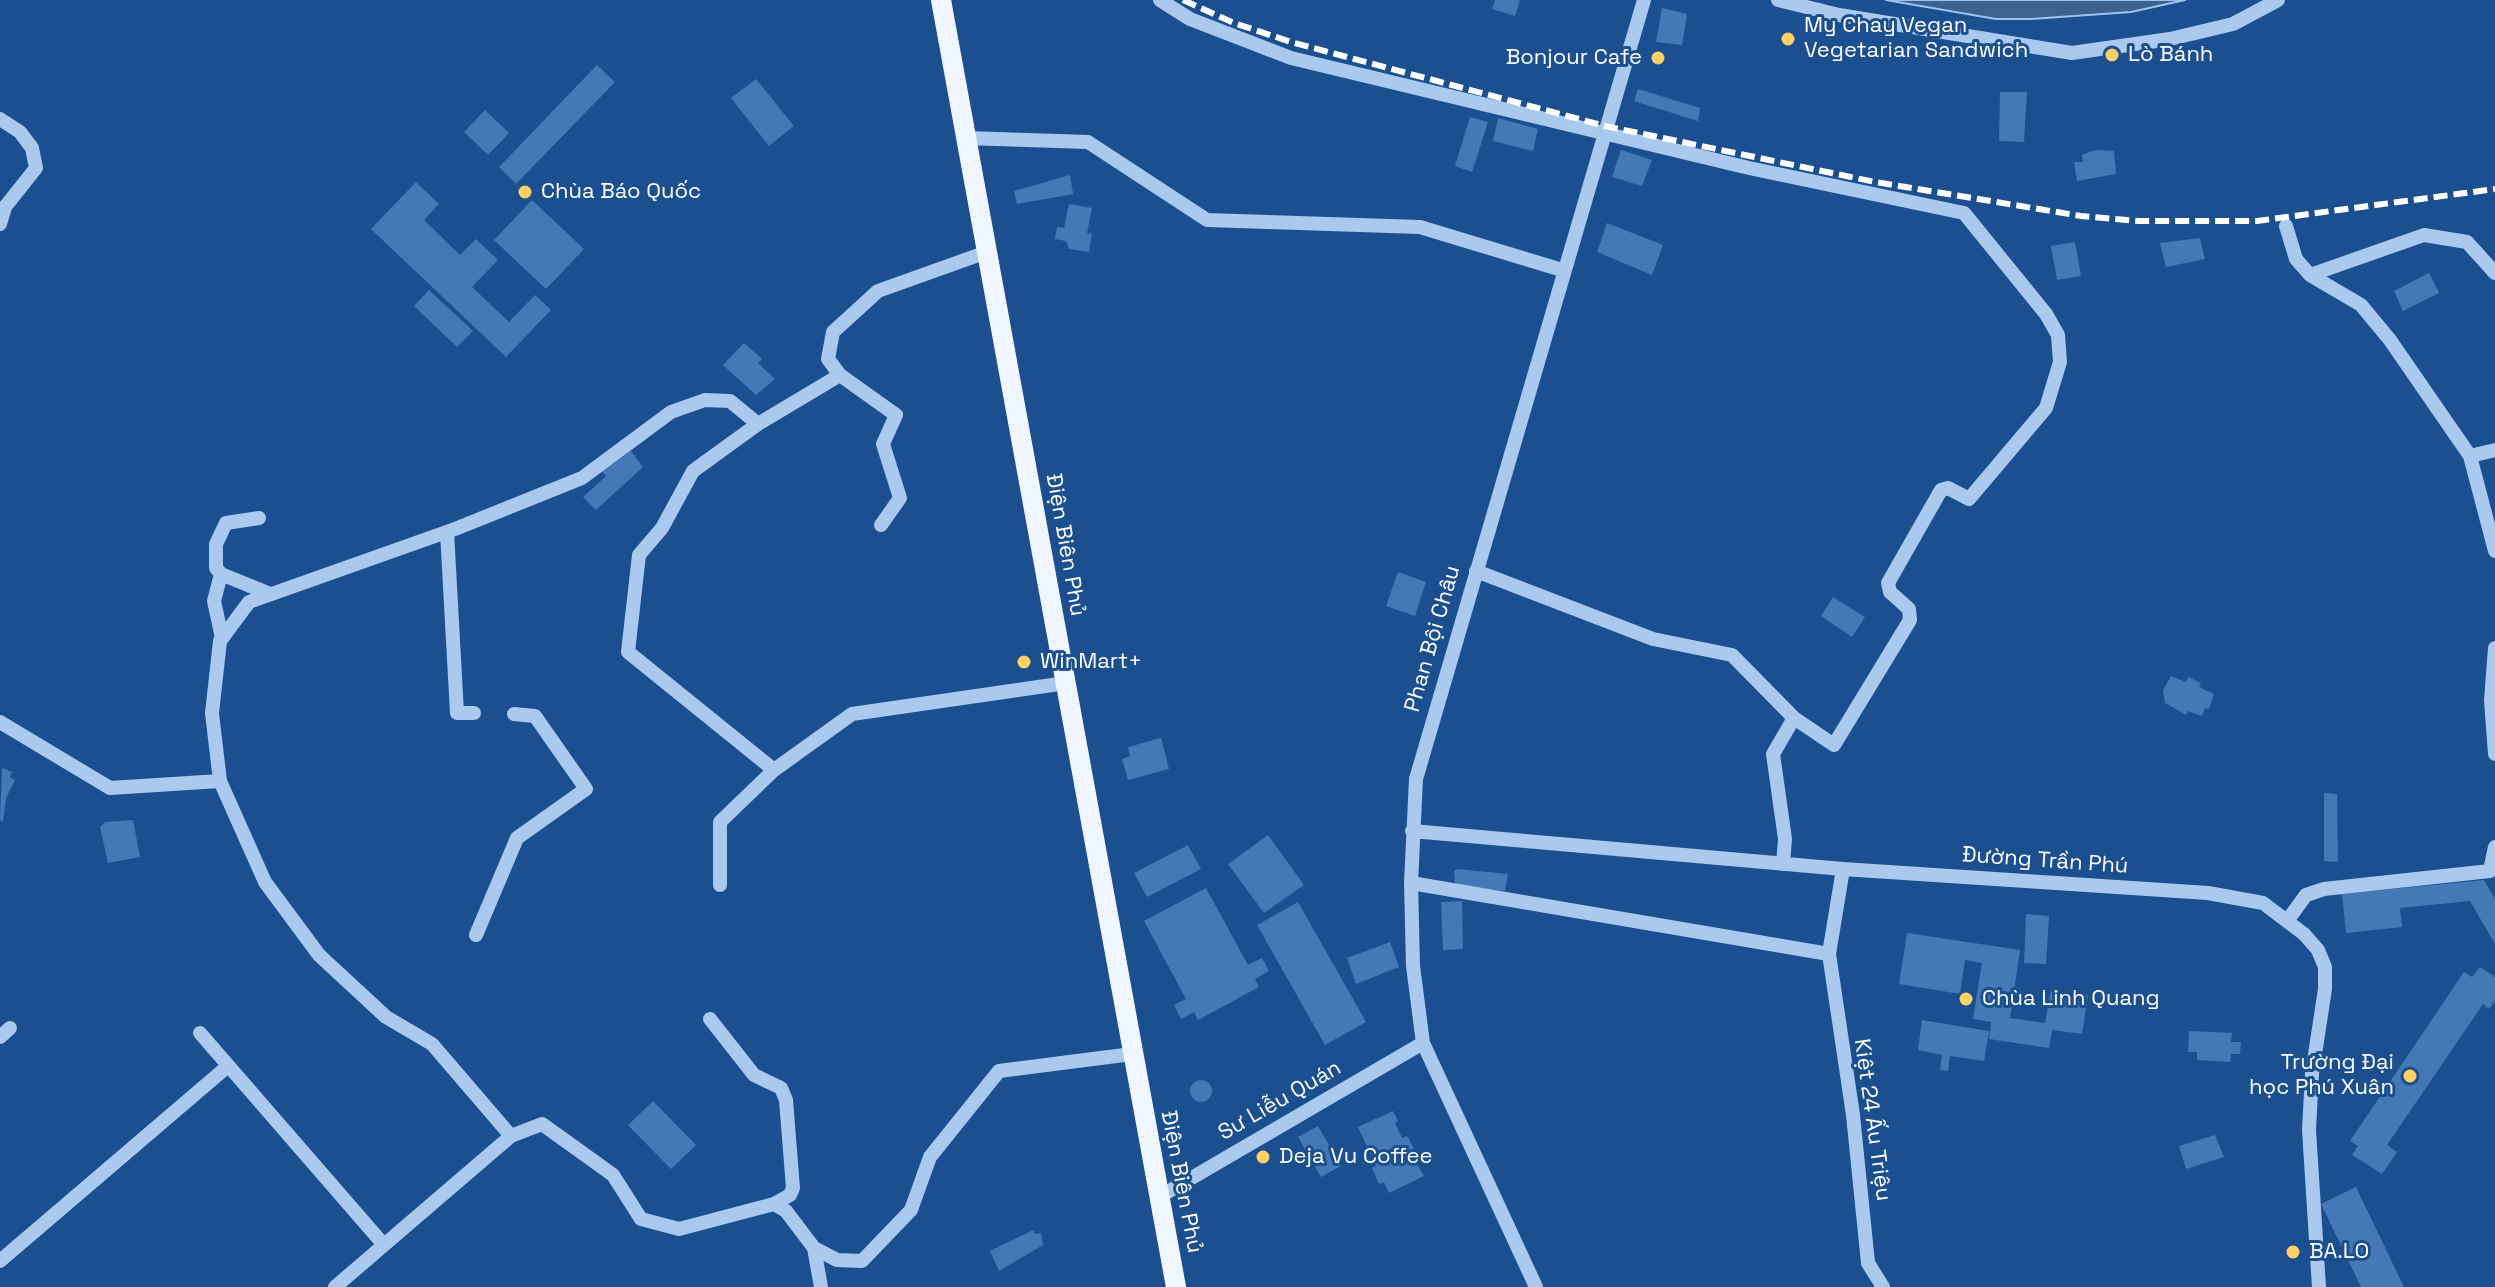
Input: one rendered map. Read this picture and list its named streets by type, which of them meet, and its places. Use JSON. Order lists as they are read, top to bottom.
{
  "streets": {
    "main road": ["Điện Biên Phủ"],
    "street": [
      "Phan Bội Châu",
      "Đường Trần Phú",
      "Sư Liễu Quán",
      "Kiệt 24 Ấu Triệu"
    ]
  },
  "crossings": [
    ["Điện Biên Phủ", "Sư Liễu Quán"],
    ["Phan Bội Châu", "Đường Trần Phú"],
    ["Phan Bội Châu", "Sư Liễu Quán"],
    ["Đường Trần Phú", "Kiệt 24 Ấu Triệu"]
  ],
  "places": [
    "My Chay Vegan Vegetarian Sandwich",
    "Lò Bánh",
    "Bonjour Cafe",
    "Chùa Báo Quốc",
    "WinMart+",
    "Chùa Linh Quang",
    "Trường Đại học Phú Xuân",
    "Deja Vu Coffee",
    "BA.LO"
  ]
}
